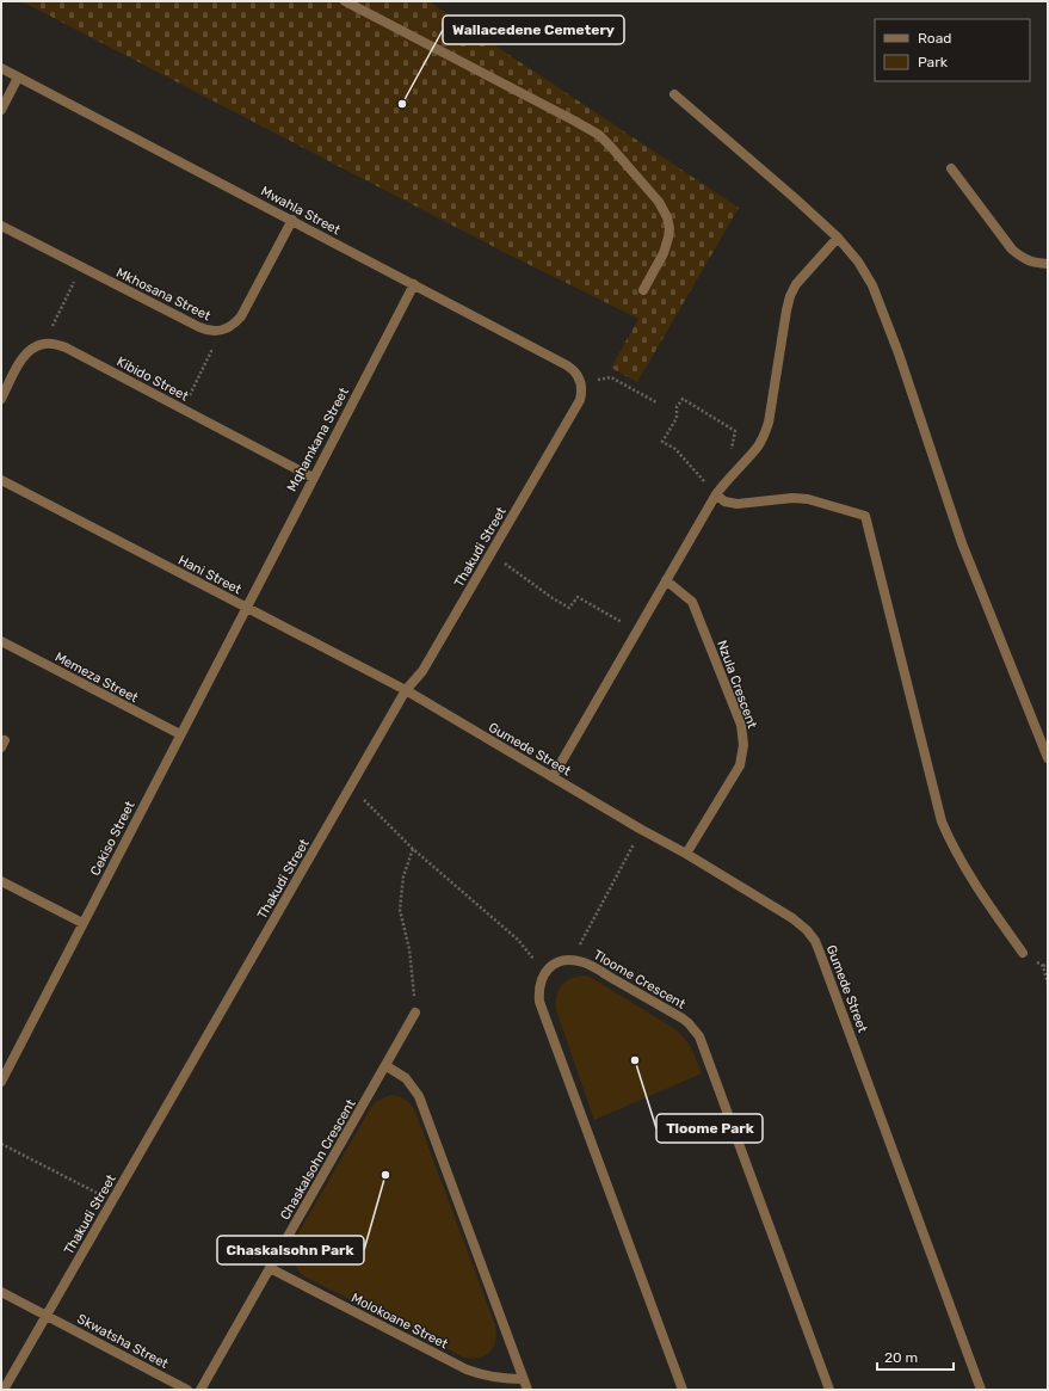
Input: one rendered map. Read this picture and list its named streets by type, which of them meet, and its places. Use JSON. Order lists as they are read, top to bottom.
{
  "streets": {
    "street": [
      "Mwahla Street",
      "Mkhosana Street",
      "Kibido Street",
      "Mqhamkana Street",
      "Thakudi Street",
      "Hani Street",
      "Memeza Street",
      "Nzula Crescent",
      "Gumede Street",
      "Cekiso Street",
      "Tloome Crescent",
      "Chaskalsohn Crescent",
      "Molokoane Street",
      "Skwatsha Street"
    ]
  },
  "crossings": [
    ["Mwahla Street", "Mkhosana Street"],
    ["Mwahla Street", "Mqhamkana Street"],
    ["Mwahla Street", "Thakudi Street"],
    ["Kibido Street", "Mqhamkana Street"],
    ["Mqhamkana Street", "Hani Street"],
    ["Mqhamkana Street", "Cekiso Street"],
    ["Thakudi Street", "Hani Street"],
    ["Thakudi Street", "Gumede Street"],
    ["Thakudi Street", "Skwatsha Street"],
    ["Hani Street", "Gumede Street"],
    ["Hani Street", "Cekiso Street"],
    ["Memeza Street", "Cekiso Street"],
    ["Nzula Crescent", "Gumede Street"],
    ["Chaskalsohn Crescent", "Molokoane Street"]
  ],
  "places": ["Wallacedene Cemetery", "Tloome Park", "Chaskalsohn Park"],
  "legend": ["Road", "Park"],
  "scale_bar": "20 m"
}
